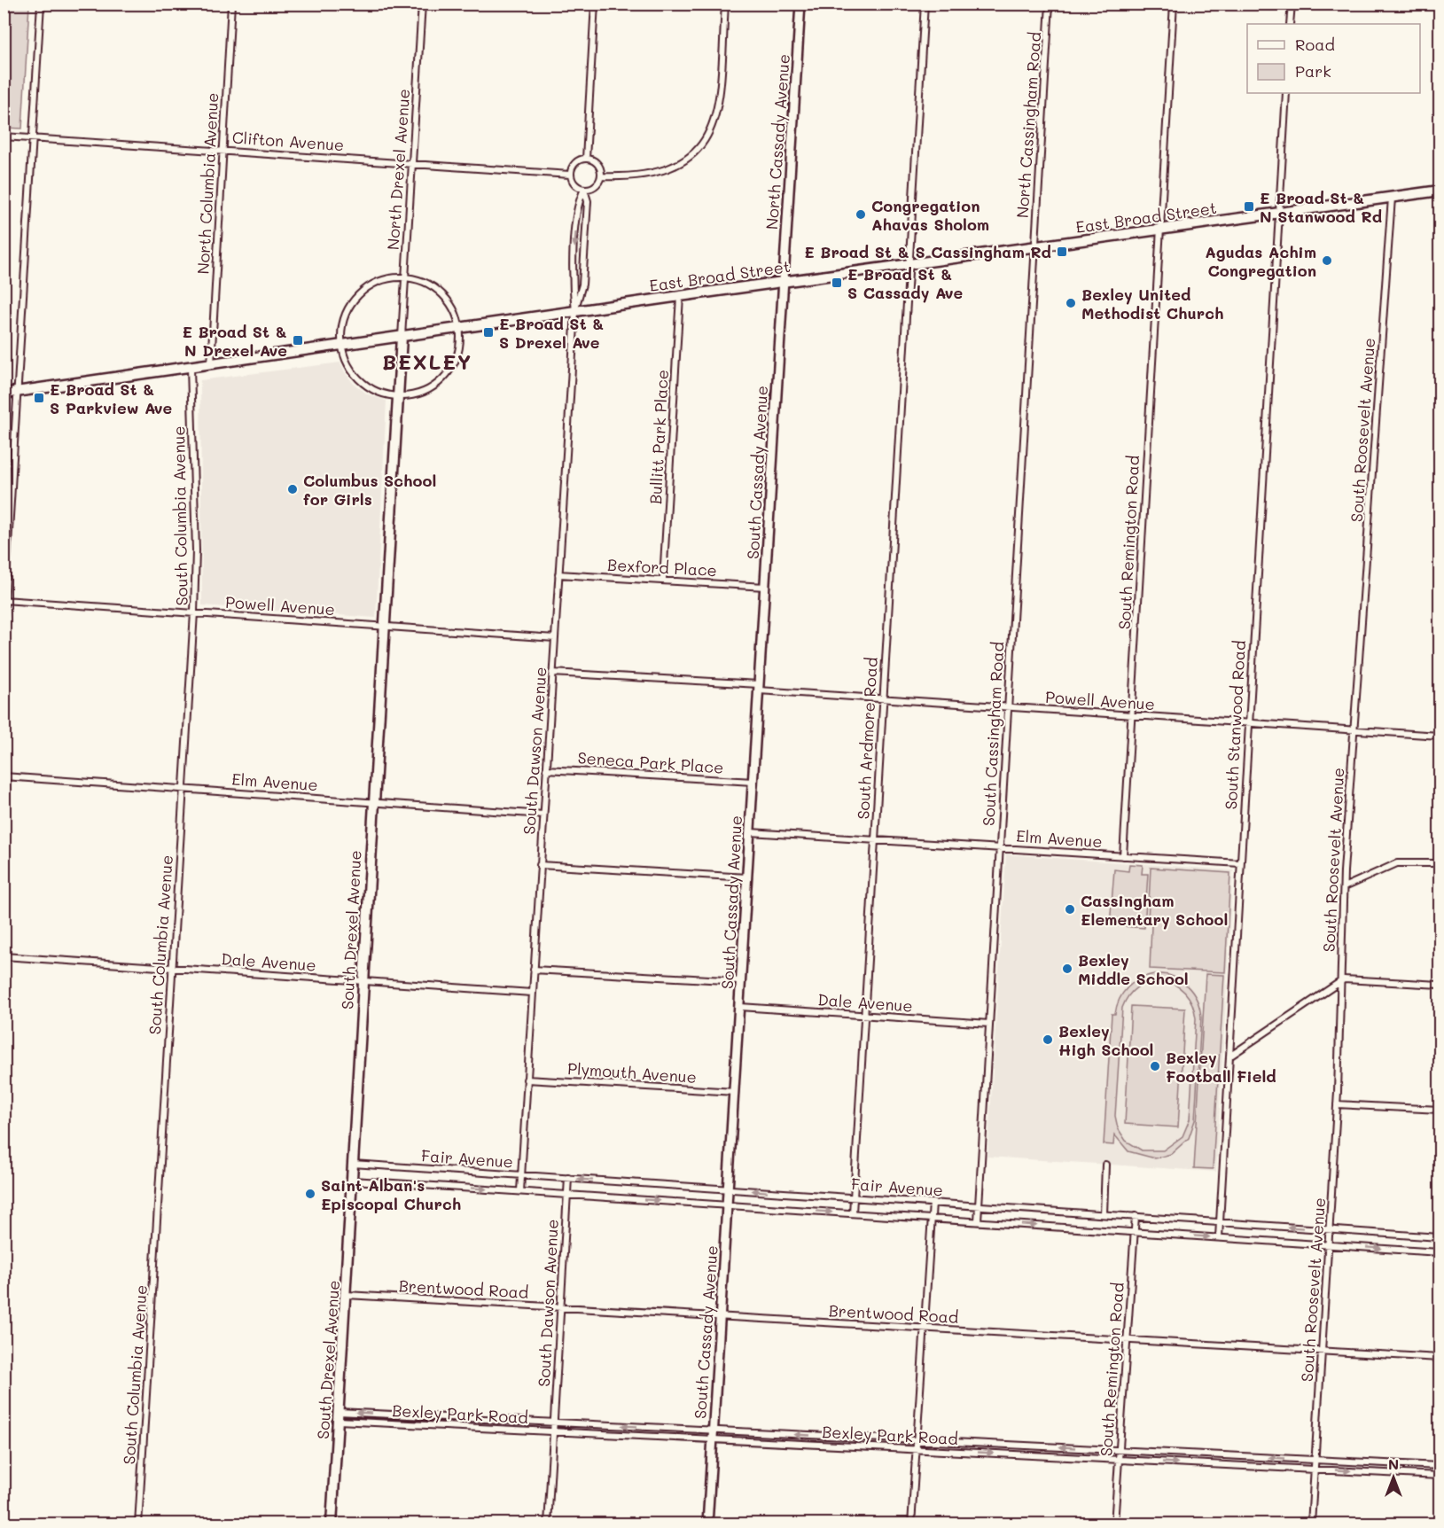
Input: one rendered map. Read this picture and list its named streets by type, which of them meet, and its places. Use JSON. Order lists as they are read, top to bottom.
{
  "streets": {
    "main road": ["East Broad Street", "South Drexel Avenue"],
    "street": [
      "North Cassingham Road",
      "Clifton Avenue",
      "North Cassady Avenue",
      "North Drexel Avenue",
      "North Columbia Avenue",
      "South Roosevelt Avenue",
      "Bullitt Park Place",
      "South Cassady Avenue",
      "South Columbia Avenue",
      "South Remington Road",
      "Bexford Place",
      "Powell Avenue",
      "South Stanwood Road",
      "South Cassingham Road",
      "South Ardmore Road",
      "South Dawson Avenue",
      "Seneca Park Place",
      "Elm Avenue",
      "Dale Avenue",
      "Plymouth Avenue",
      "Fair Avenue",
      "Brentwood Road",
      "Bexley Park Road"
    ]
  },
  "crossings": [
    ["North Cassingham Road", "East Broad Street"],
    ["North Cassingham Road", "South Cassingham Road"],
    ["Clifton Avenue", "North Drexel Avenue"],
    ["Clifton Avenue", "North Columbia Avenue"],
    ["North Cassady Avenue", "East Broad Street"],
    ["North Cassady Avenue", "South Cassady Avenue"],
    ["North Drexel Avenue", "East Broad Street"],
    ["North Drexel Avenue", "South Drexel Avenue"],
    ["North Columbia Avenue", "East Broad Street"],
    ["East Broad Street", "South Roosevelt Avenue"],
    ["East Broad Street", "Bullitt Park Place"],
    ["East Broad Street", "South Cassady Avenue"],
    ["East Broad Street", "South Columbia Avenue"],
    ["East Broad Street", "South Remington Road"],
    ["East Broad Street", "South Stanwood Road"],
    ["East Broad Street", "South Cassingham Road"],
    ["East Broad Street", "South Ardmore Road"],
    ["East Broad Street", "South Dawson Avenue"],
    ["East Broad Street", "South Drexel Avenue"],
    ["South Roosevelt Avenue", "Powell Avenue"],
    ["South Roosevelt Avenue", "Fair Avenue"],
    ["South Roosevelt Avenue", "Brentwood Road"],
    ["South Roosevelt Avenue", "Bexley Park Road"],
    ["Bullitt Park Place", "Bexford Place"],
    ["South Cassady Avenue", "Bexford Place"],
    ["South Cassady Avenue", "Powell Avenue"],
    ["South Cassady Avenue", "Seneca Park Place"],
    ["South Cassady Avenue", "Elm Avenue"],
    ["South Cassady Avenue", "Dale Avenue"],
    ["South Cassady Avenue", "Plymouth Avenue"],
    ["South Cassady Avenue", "Fair Avenue"],
    ["South Cassady Avenue", "Brentwood Road"],
    ["South Cassady Avenue", "Bexley Park Road"],
    ["South Columbia Avenue", "Powell Avenue"],
    ["South Columbia Avenue", "Elm Avenue"],
    ["South Columbia Avenue", "Dale Avenue"],
    ["South Remington Road", "Powell Avenue"],
    ["South Remington Road", "Elm Avenue"],
    ["South Remington Road", "Fair Avenue"],
    ["South Remington Road", "Brentwood Road"],
    ["South Remington Road", "Bexley Park Road"],
    ["Bexford Place", "South Dawson Avenue"],
    ["Powell Avenue", "South Stanwood Road"],
    ["Powell Avenue", "South Cassingham Road"],
    ["Powell Avenue", "South Ardmore Road"],
    ["Powell Avenue", "South Dawson Avenue"],
    ["Powell Avenue", "South Drexel Avenue"],
    ["South Stanwood Road", "Elm Avenue"],
    ["South Stanwood Road", "Fair Avenue"],
    ["South Cassingham Road", "Elm Avenue"],
    ["South Cassingham Road", "Dale Avenue"],
    ["South Cassingham Road", "Fair Avenue"],
    ["South Ardmore Road", "Elm Avenue"],
    ["South Ardmore Road", "Dale Avenue"],
    ["South Ardmore Road", "Fair Avenue"],
    ["South Dawson Avenue", "Seneca Park Place"],
    ["South Dawson Avenue", "Elm Avenue"],
    ["South Dawson Avenue", "Dale Avenue"],
    ["South Dawson Avenue", "Plymouth Avenue"],
    ["South Dawson Avenue", "Fair Avenue"],
    ["South Dawson Avenue", "Brentwood Road"],
    ["South Dawson Avenue", "Bexley Park Road"],
    ["Elm Avenue", "South Drexel Avenue"],
    ["South Drexel Avenue", "Dale Avenue"],
    ["South Drexel Avenue", "Fair Avenue"],
    ["South Drexel Avenue", "Brentwood Road"],
    ["South Drexel Avenue", "Bexley Park Road"]
  ],
  "districts": ["BEXLEY"],
  "places": {
    "transit": [
      "E Broad St & N Stanwood Rd",
      "E Broad St & S Cassingham Rd",
      "E Broad St & S Cassady Ave",
      "E Broad St & S Drexel Ave",
      "E Broad St & N Drexel Ave",
      "E Broad St & S Parkview Ave"
    ],
    "other": [
      "Congregation Ahavas Sholom",
      "Agudas Achim Congregation",
      "Bexley United Methodist Church",
      "Columbus School for Girls",
      "Cassingham Elementary School",
      "Bexley Middle School",
      "Bexley High School",
      "Bexley Football Field",
      "Saint Alban's Episcopal Church"
    ]
  },
  "legend": ["Road", "Park"],
  "north": "top"
}
